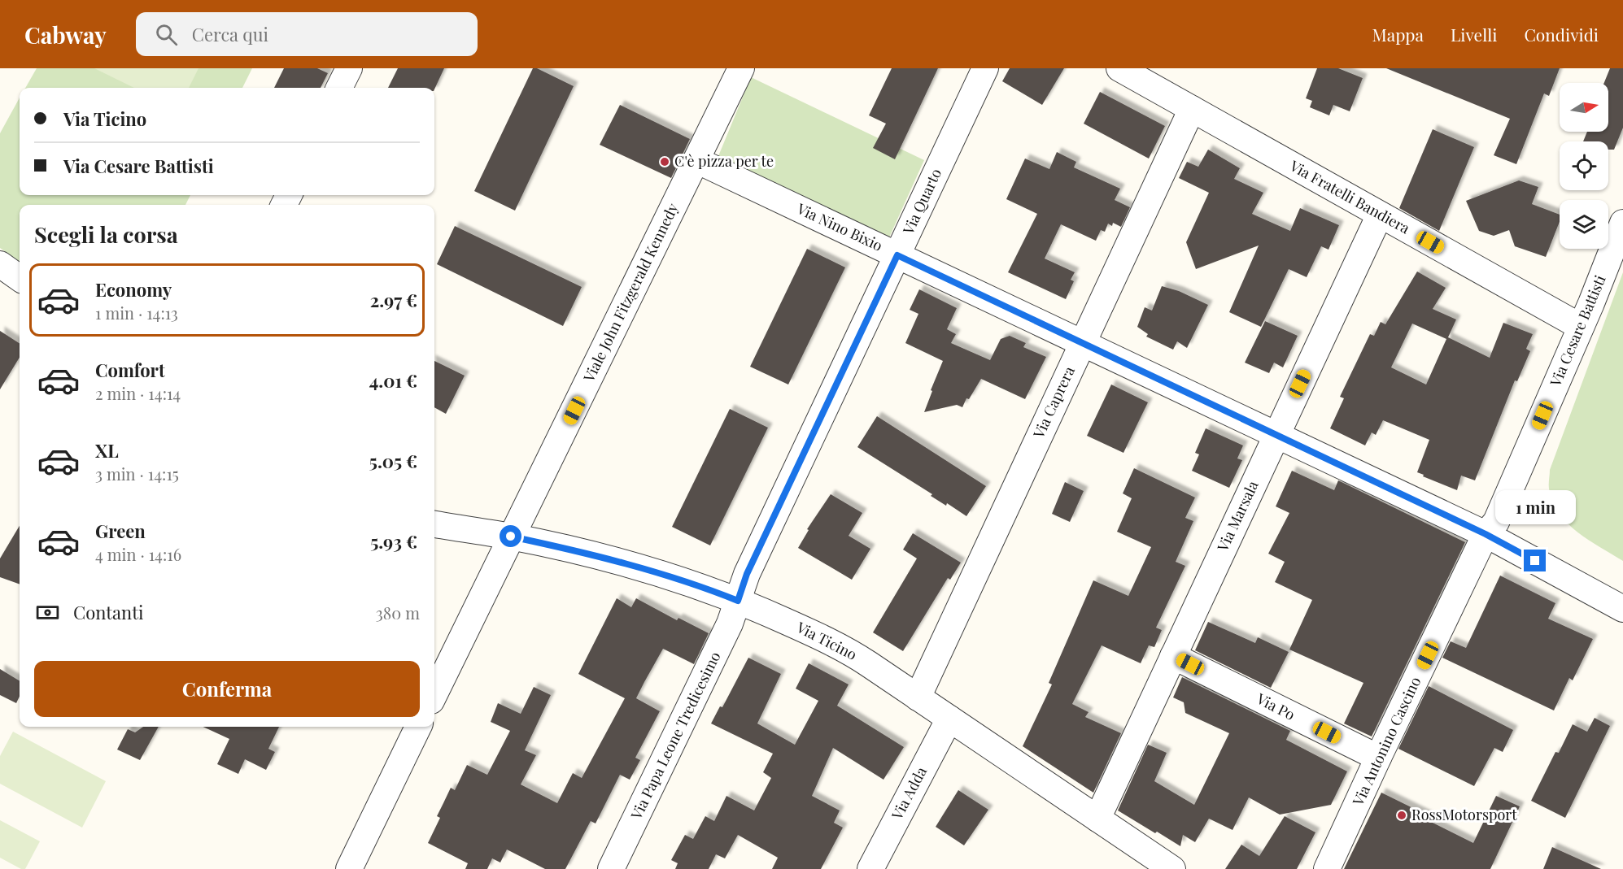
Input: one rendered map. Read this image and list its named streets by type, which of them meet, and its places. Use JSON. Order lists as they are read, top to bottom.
{
  "streets": {
    "street": [
      "Via Fratelli Bandiera",
      "Via Quarto",
      "Via Nino Bixio",
      "Viale John Fitzgerald Kennedy",
      "Via Cesare Battisti",
      "Via Caprera",
      "Via Marsala",
      "Via Ticino",
      "Via Po",
      "Via Papa Leone Tredicesimo",
      "Via Antonino Cascino",
      "Via Adda"
    ]
  },
  "crossings": [
    ["Via Fratelli Bandiera", "Via Cesare Battisti"],
    ["Via Fratelli Bandiera", "Via Caprera"],
    ["Via Fratelli Bandiera", "Via Marsala"],
    ["Via Quarto", "Via Nino Bixio"],
    ["Via Quarto", "Via Ticino"],
    ["Via Quarto", "Via Papa Leone Tredicesimo"],
    ["Via Nino Bixio", "Viale John Fitzgerald Kennedy"],
    ["Via Nino Bixio", "Via Cesare Battisti"],
    ["Via Nino Bixio", "Via Caprera"],
    ["Via Nino Bixio", "Via Marsala"],
    ["Via Nino Bixio", "Via Antonino Cascino"],
    ["Viale John Fitzgerald Kennedy", "Via Ticino"],
    ["Via Cesare Battisti", "Via Antonino Cascino"],
    ["Via Caprera", "Via Ticino"],
    ["Via Marsala", "Via Ticino"],
    ["Via Marsala", "Via Po"],
    ["Via Ticino", "Via Papa Leone Tredicesimo"],
    ["Via Ticino", "Via Adda"],
    ["Via Po", "Via Antonino Cascino"]
  ],
  "places": ["C'è pizza per te", "RossMotorsport"],
  "north": "right",
  "page": {
    "header": "Cabway",
    "search": "Cerca qui",
    "nav": ["Mappa", "Livelli", "Condividi"],
    "banner": ["Via Ticino", "Via Cesare Battisti"],
    "heading": "Scegli la corsa",
    "list": [
      {
        "name": "Economy",
        "note": "1 min · 14:13",
        "value": "2.97 €"
      },
      {
        "name": "Comfort",
        "note": "2 min · 14:14",
        "value": "4.01 €"
      },
      {
        "name": "XL",
        "note": "3 min · 14:15",
        "value": "5.05 €"
      },
      {
        "name": "Green",
        "note": "4 min · 14:16",
        "value": "5.93 €"
      }
    ],
    "bubble": "1 min",
    "pay": ["Contanti", "380 m"],
    "buttons": "Conferma"
  }
}
